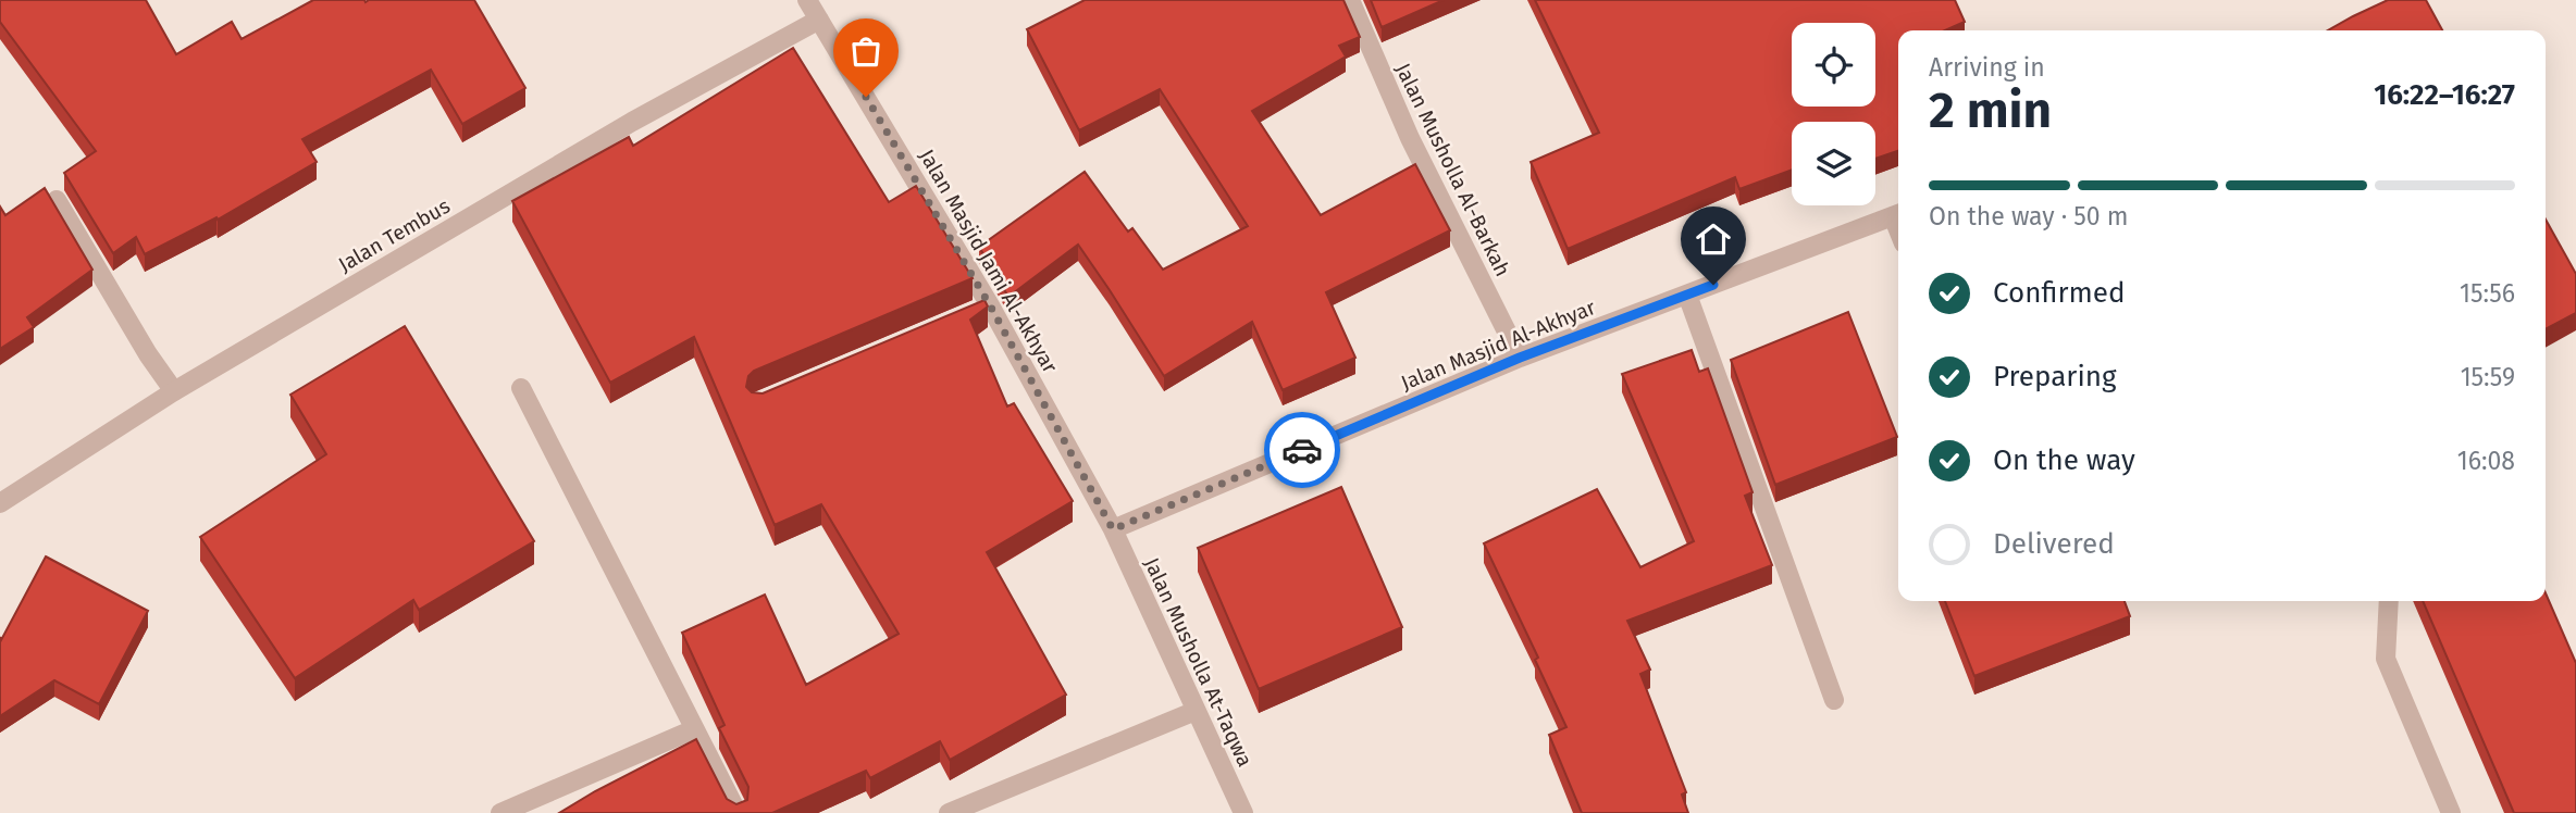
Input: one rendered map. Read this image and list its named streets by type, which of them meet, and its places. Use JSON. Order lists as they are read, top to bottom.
{
  "streets": {
    "street": [
      "Jalan Musholla Al-Barkah",
      "Jalan Tembus",
      "Jalan Masjid Jami Al-Akhyar",
      "Jalan Masjid Al-Akhyar",
      "Jalan Musholla At-Taqwa"
    ]
  },
  "crossings": [
    ["Jalan Musholla Al-Barkah", "Jalan Masjid Al-Akhyar"],
    ["Jalan Tembus", "Jalan Masjid Jami Al-Akhyar"],
    ["Jalan Masjid Jami Al-Akhyar", "Jalan Masjid Al-Akhyar"],
    ["Jalan Masjid Jami Al-Akhyar", "Jalan Musholla At-Taqwa"],
    ["Jalan Masjid Al-Akhyar", "Jalan Musholla At-Taqwa"]
  ],
  "page": {
    "heading": ["2 min", "Arriving in", "16:22–16:27"],
    "bar": "On the way · 50 m",
    "list": [
      ["Confirmed", "15:56"],
      ["Preparing", "15:59"],
      ["On the way", "16:08"],
      "Delivered"
    ]
  }
}
